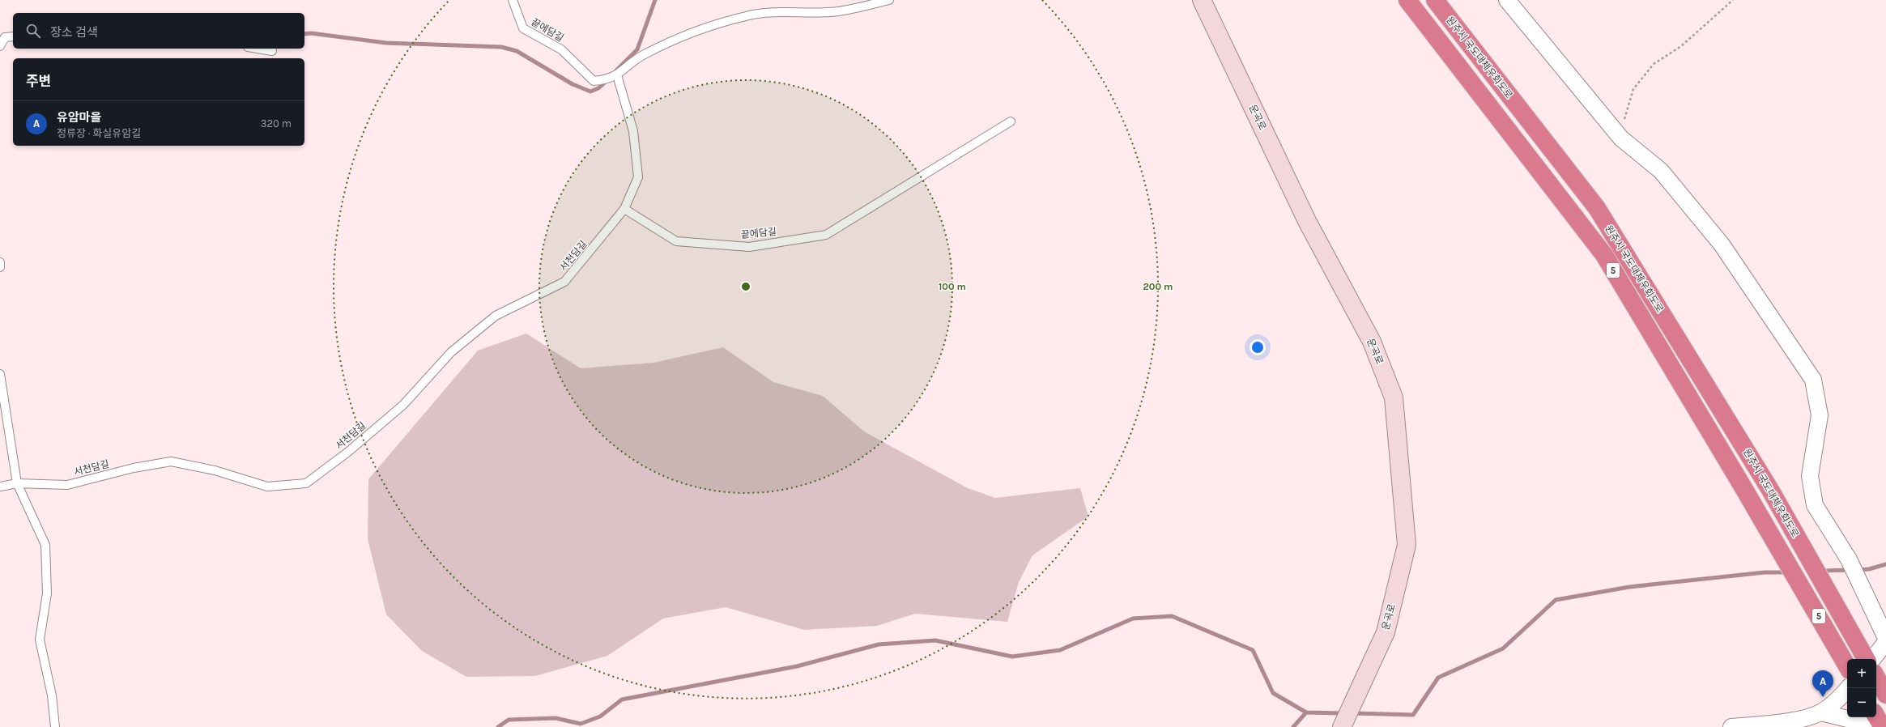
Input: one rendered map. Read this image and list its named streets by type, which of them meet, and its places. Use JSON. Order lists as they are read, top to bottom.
{
  "streets": {
    "highway": ["원주시 국도대체우회도로", "5"],
    "street": ["운곡로"],
    "lane": ["끝에담길", "서천담길"]
  },
  "crossings": [
    ["끝에담길", "서천담길"]
  ],
  "page": {
    "search": "장소 검색",
    "heading": "주변",
    "list": [
      {
        "mark": "A",
        "name": "유암마을",
        "note": "정류장 · 화실유암길",
        "value": "320 m"
      }
    ],
    "map_buttons": ["+", "−"],
    "pins": "A"
  },
  "rings": ["100 m", "200 m"]
}
